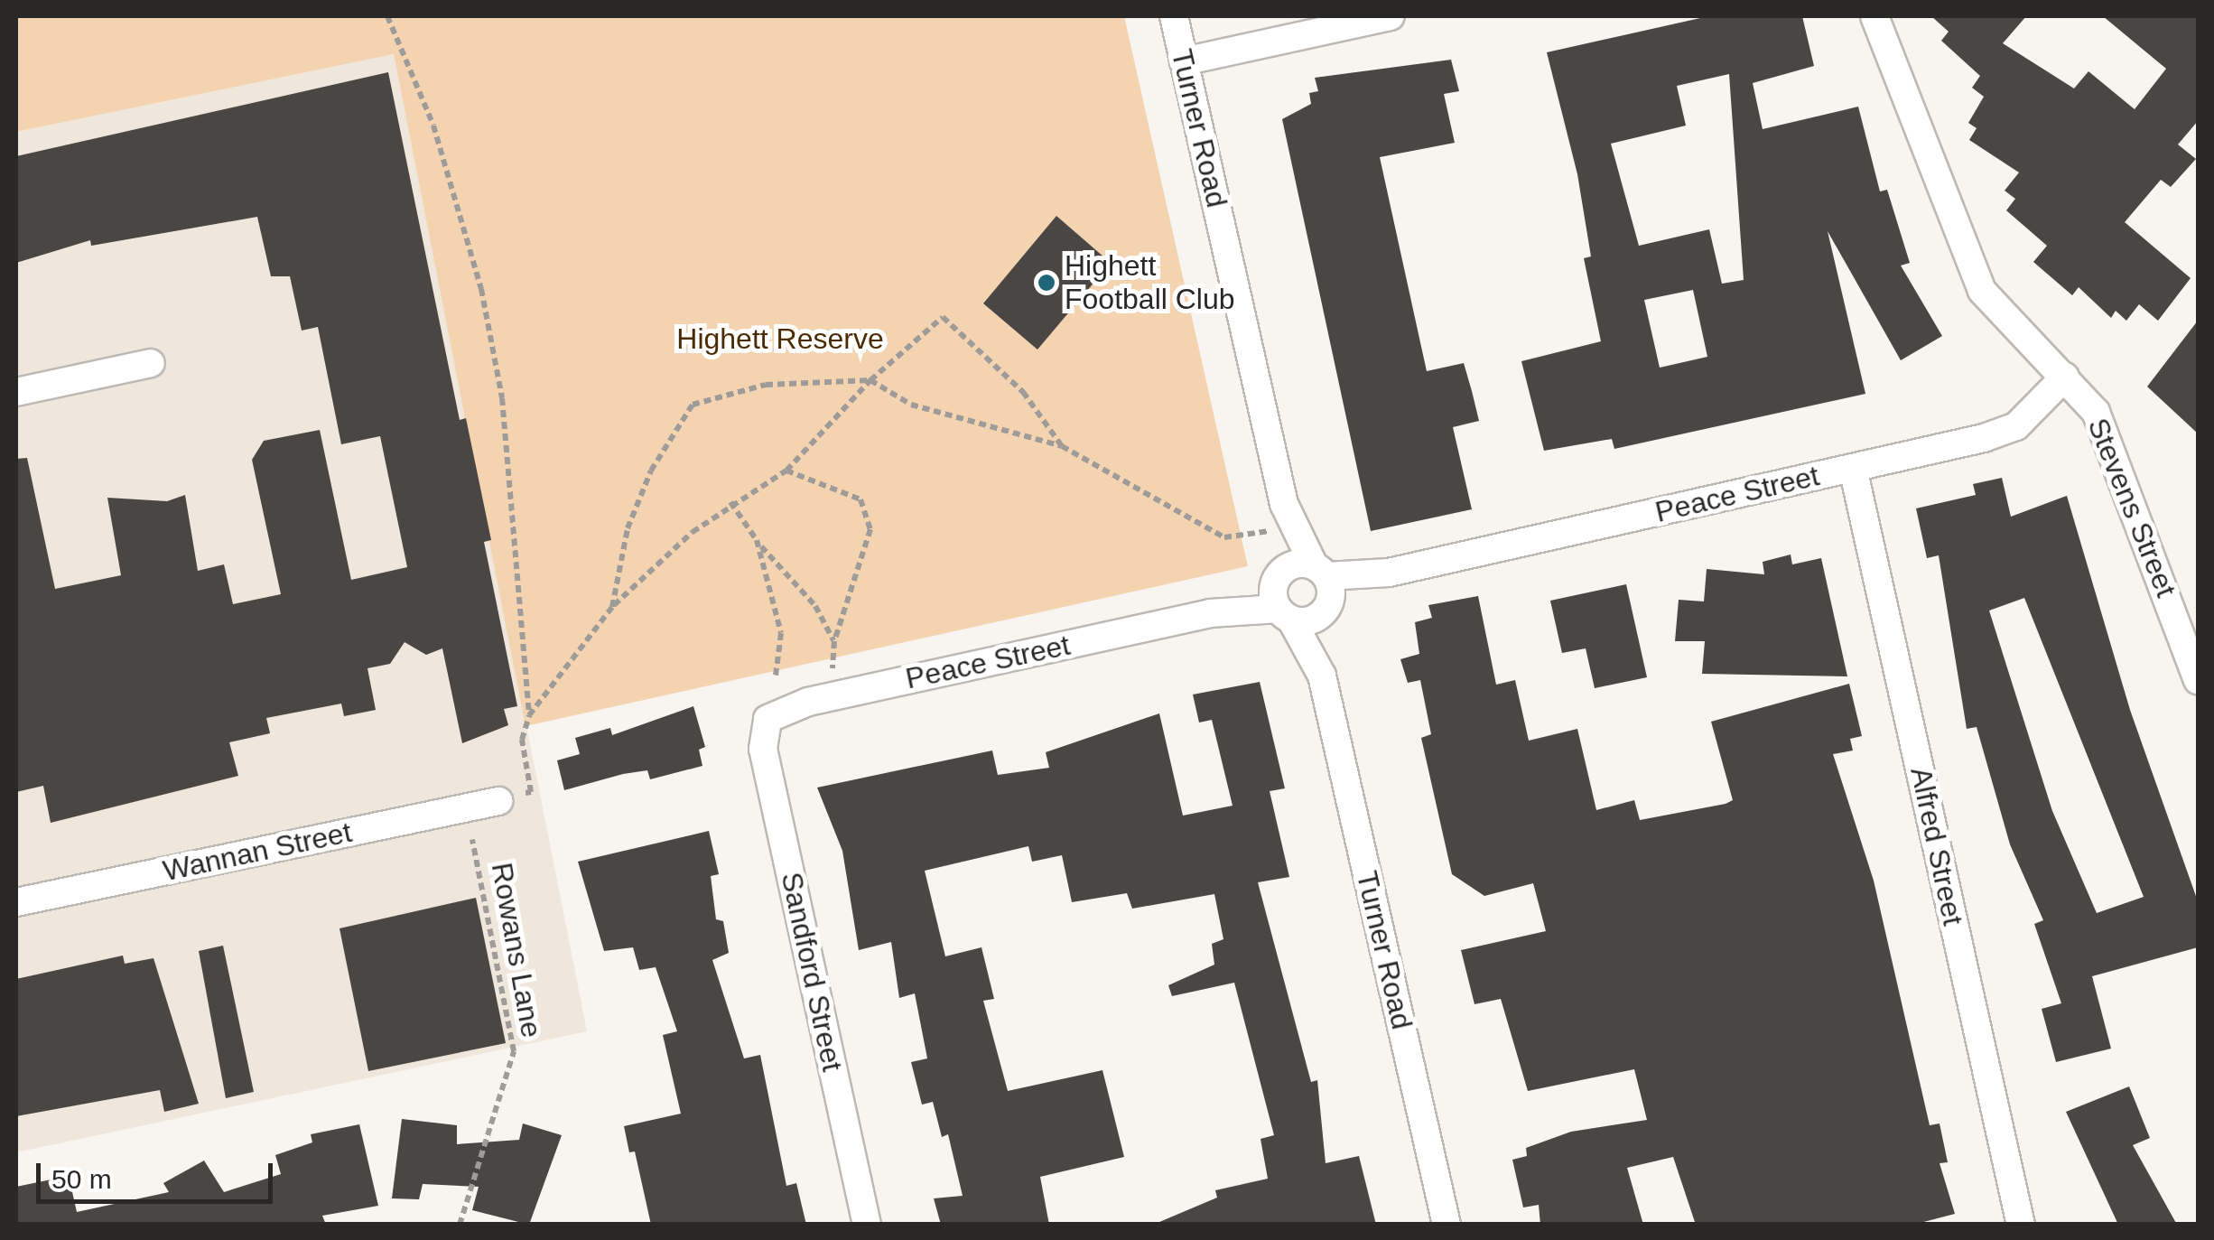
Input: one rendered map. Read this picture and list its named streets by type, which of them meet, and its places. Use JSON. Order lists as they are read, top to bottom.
{
  "streets": {
    "street": [
      "Turner Road",
      "Peace Street",
      "Stevens Street",
      "Alfred Street",
      "Wannan Street",
      "Sandford Street"
    ],
    "path": ["Rowans Lane"]
  },
  "crossings": [
    ["Turner Road", "Peace Street"],
    ["Peace Street", "Stevens Street"],
    ["Peace Street", "Alfred Street"],
    ["Peace Street", "Sandford Street"]
  ],
  "parks": ["Highett Reserve"],
  "places": ["Highett Football Club"],
  "scale_bar": "50 m"
}
